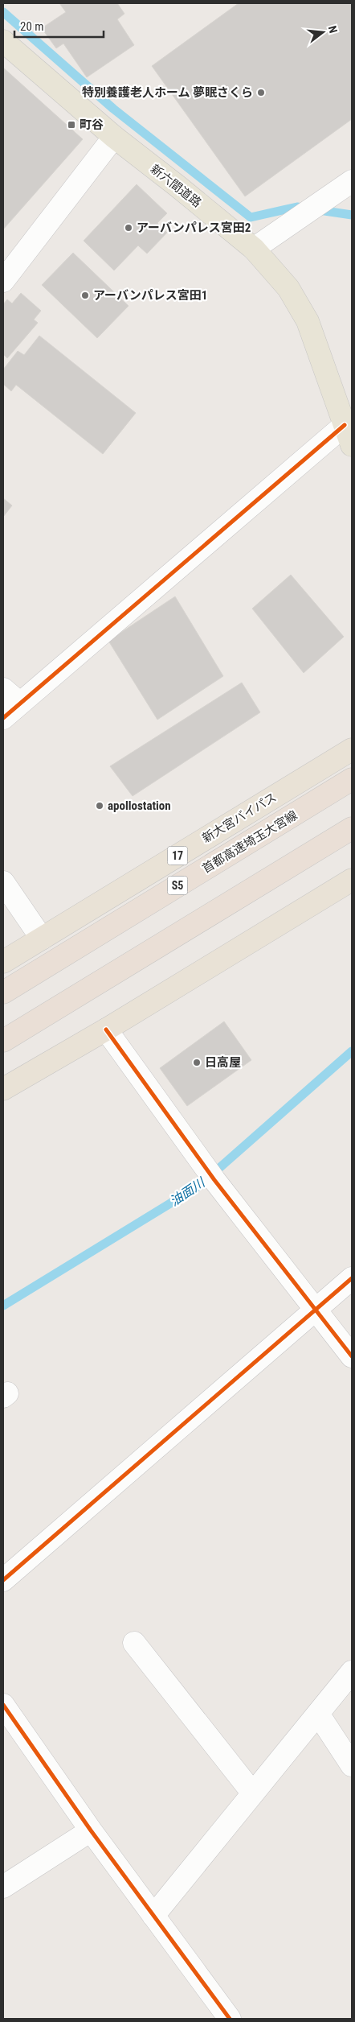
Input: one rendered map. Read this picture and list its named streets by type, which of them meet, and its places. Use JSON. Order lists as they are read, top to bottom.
{
  "streets": {
    "highway": [
      "新大宮バイパス",
      "首都高速埼玉大宮線",
      "17",
      "S5"
    ],
    "main road": ["新六間道路"]
  },
  "water": ["油面川"],
  "places": {
    "other": [
      "特別養護老人ホーム 夢眠さくら",
      "アーバンパレス宮田2",
      "アーバンパレス宮田1",
      "apollostation",
      "日高屋"
    ],
    "transit": ["町谷"]
  },
  "scale_bar": "20 m",
  "north": "right"
}
